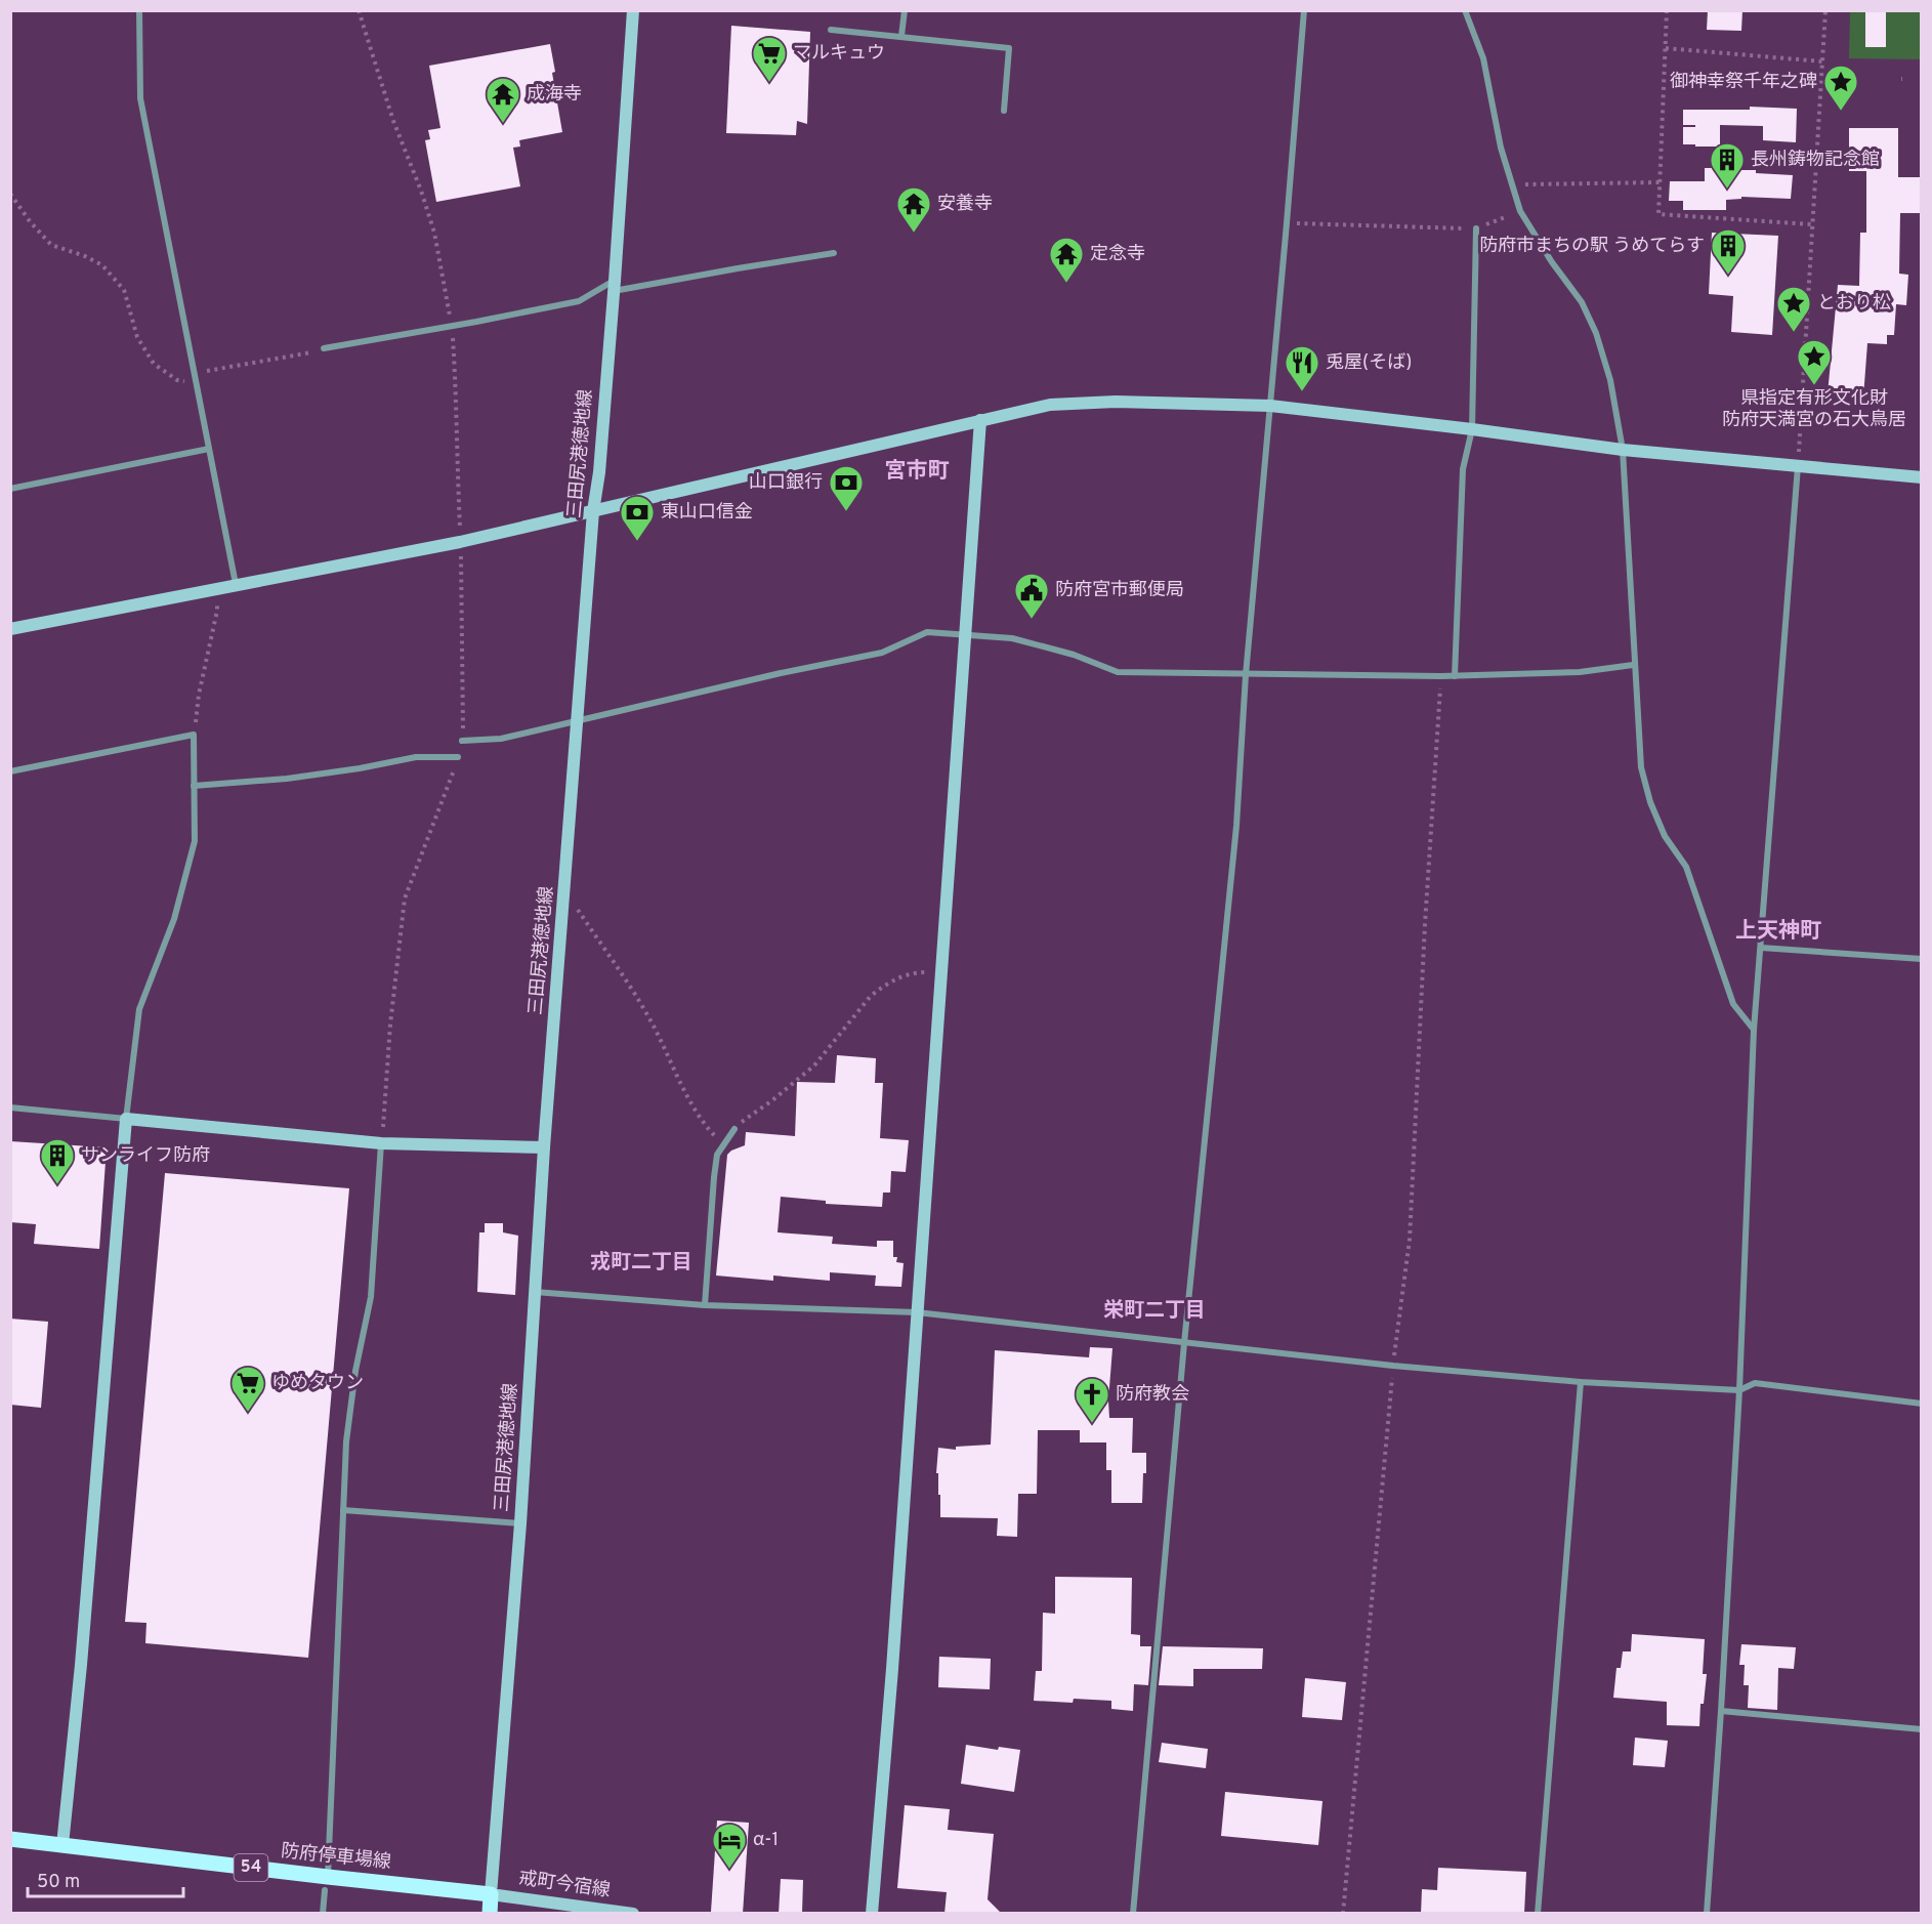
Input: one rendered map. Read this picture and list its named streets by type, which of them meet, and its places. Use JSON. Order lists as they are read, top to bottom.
{
  "streets": {
    "main road": ["防府停車場線", "54"],
    "street": ["三田尻港徳地線", "戒町今宿線"]
  },
  "crossings": [
    ["三田尻港徳地線", "防府停車場線"],
    ["三田尻港徳地線", "戒町今宿線"],
    ["防府停車場線", "戒町今宿線"]
  ],
  "districts": [
    "宮市町",
    "上天神町",
    "戎町二丁目",
    "栄町二丁目"
  ],
  "places": {
    "supermarket": ["マルキュウ", "ゆめタウン"],
    "place": ["御神幸祭千年之碑", "とおり松", "県指定有形文化財 防府天満宮の石大鳥居"],
    "temple": ["成海寺", "安養寺", "定念寺"],
    "building": ["長州鋳物記念館", "防府市まちの駅 うめてらす", "サンライフ防府"],
    "restaurant": ["兎屋(そば)"],
    "bank": ["山口銀行", "東山口信金"],
    "public building": ["防府宮市郵便局"],
    "church": ["防府教会"],
    "hotel": ["α-1"]
  },
  "scale_bar": "50 m"
}
